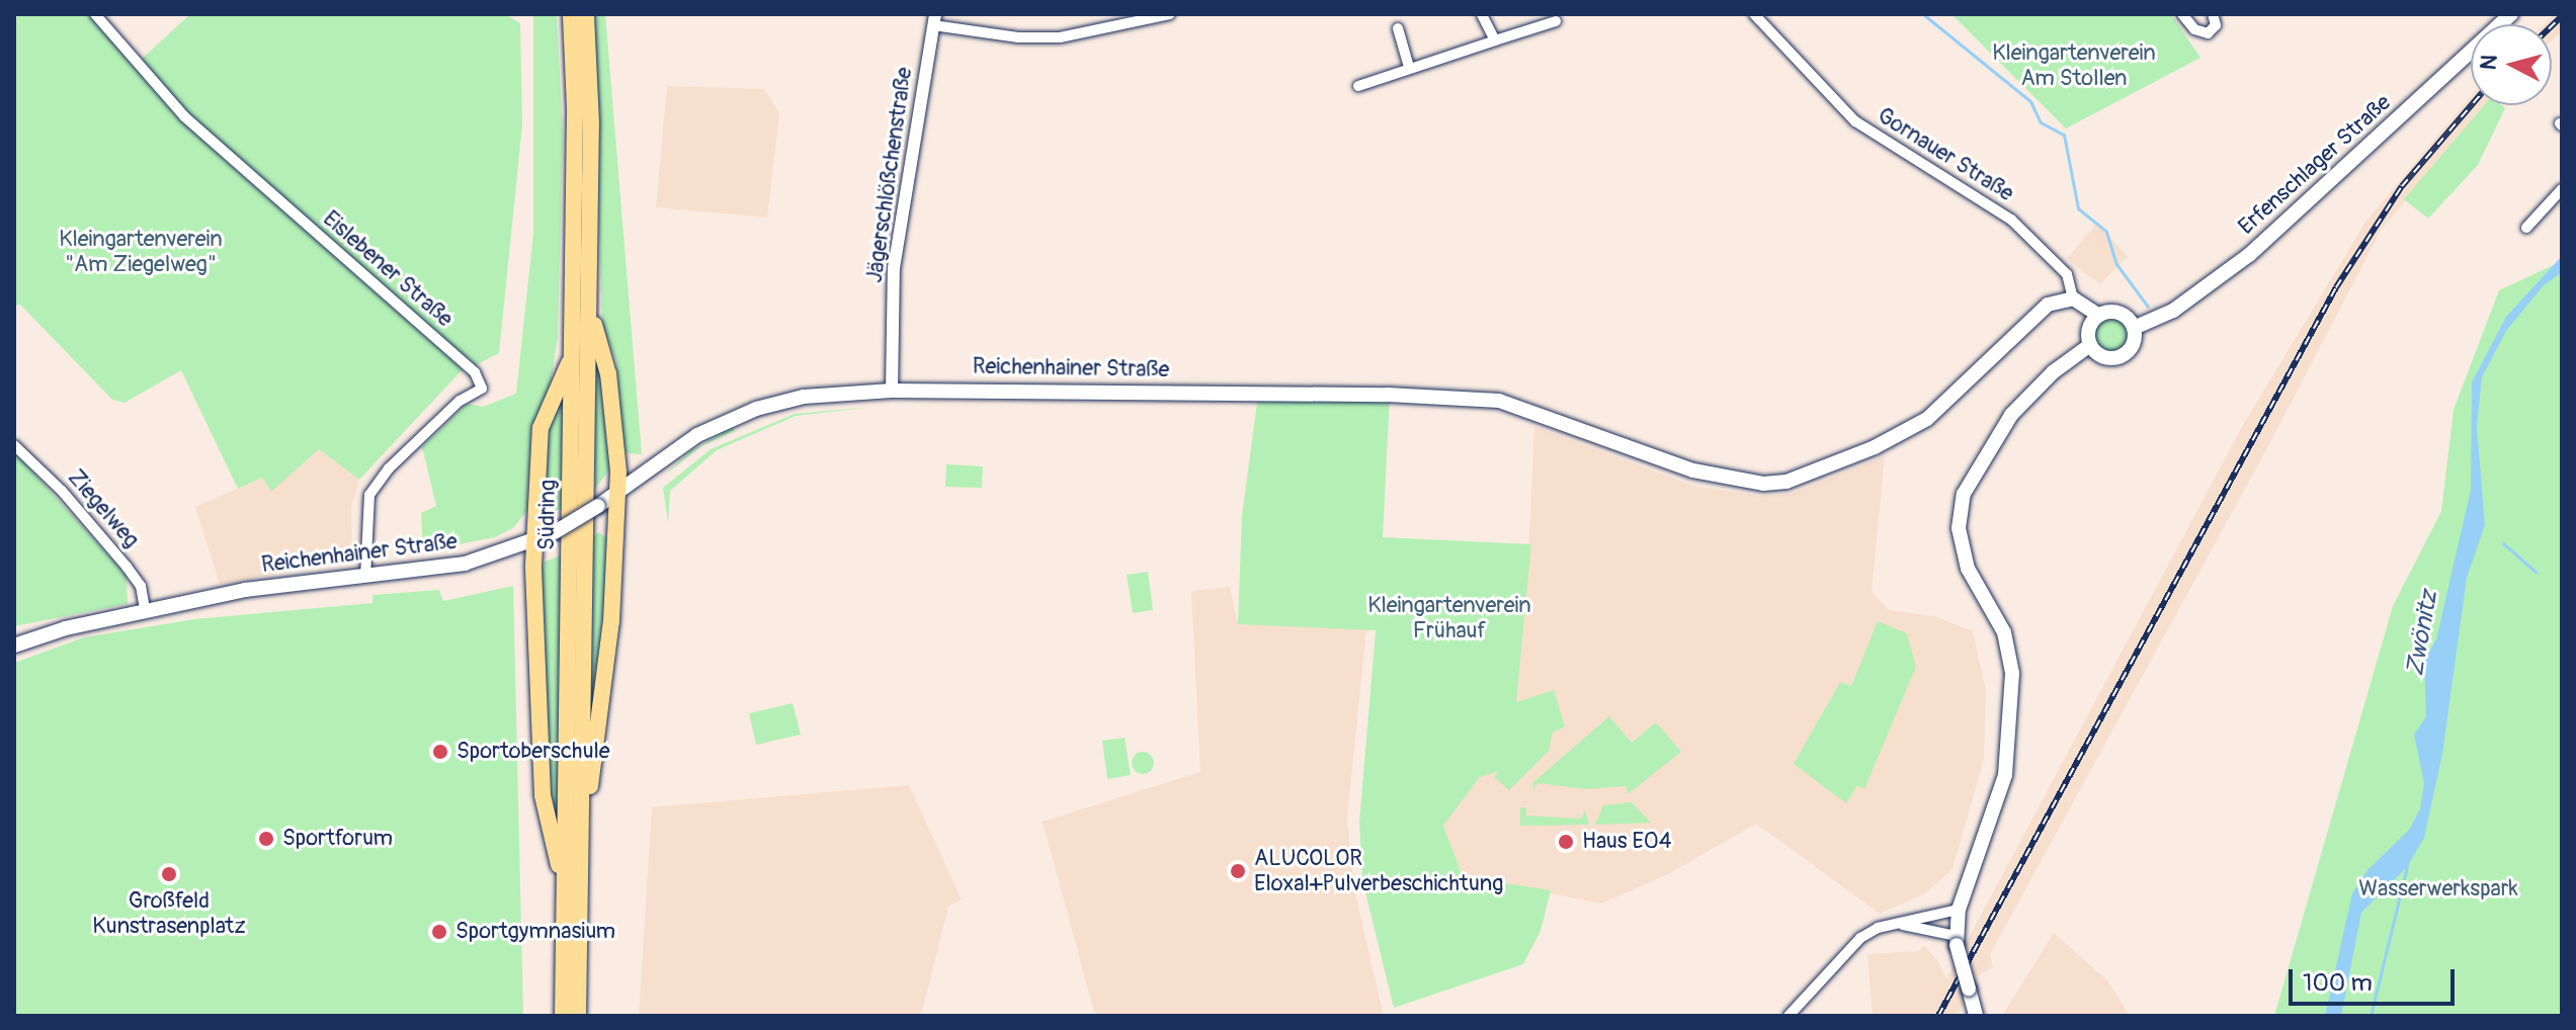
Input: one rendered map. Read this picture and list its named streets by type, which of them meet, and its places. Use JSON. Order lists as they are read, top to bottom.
{
  "streets": {
    "main road": ["Erfenschlager Straße", "Reichenhainer Straße", "Südring"],
    "street": [
      "Gornauer Straße",
      "Jägerschlößchenstraße",
      "Eislebener Straße",
      "Ziegelweg"
    ]
  },
  "crossings": [
    ["Gornauer Straße", "Reichenhainer Straße"],
    ["Jägerschlößchenstraße", "Reichenhainer Straße"],
    ["Eislebener Straße", "Reichenhainer Straße"],
    ["Reichenhainer Straße", "Ziegelweg"]
  ],
  "water": ["Zwönitz"],
  "parks": [
    "Kleingartenverein Am Stollen",
    "Kleingartenverein \"Am Ziegelweg\"",
    "Kleingartenverein Frühauf",
    "Wasserwerkspark"
  ],
  "places": [
    "Sportoberschule",
    "Sportforum",
    "Haus E04",
    "ALUCOLOR Eloxal+Pulverbeschichtung",
    "Großfeld Kunstrasenplatz",
    "Sportgymnasium"
  ],
  "scale_bar": "100 m",
  "north": "left"
}
